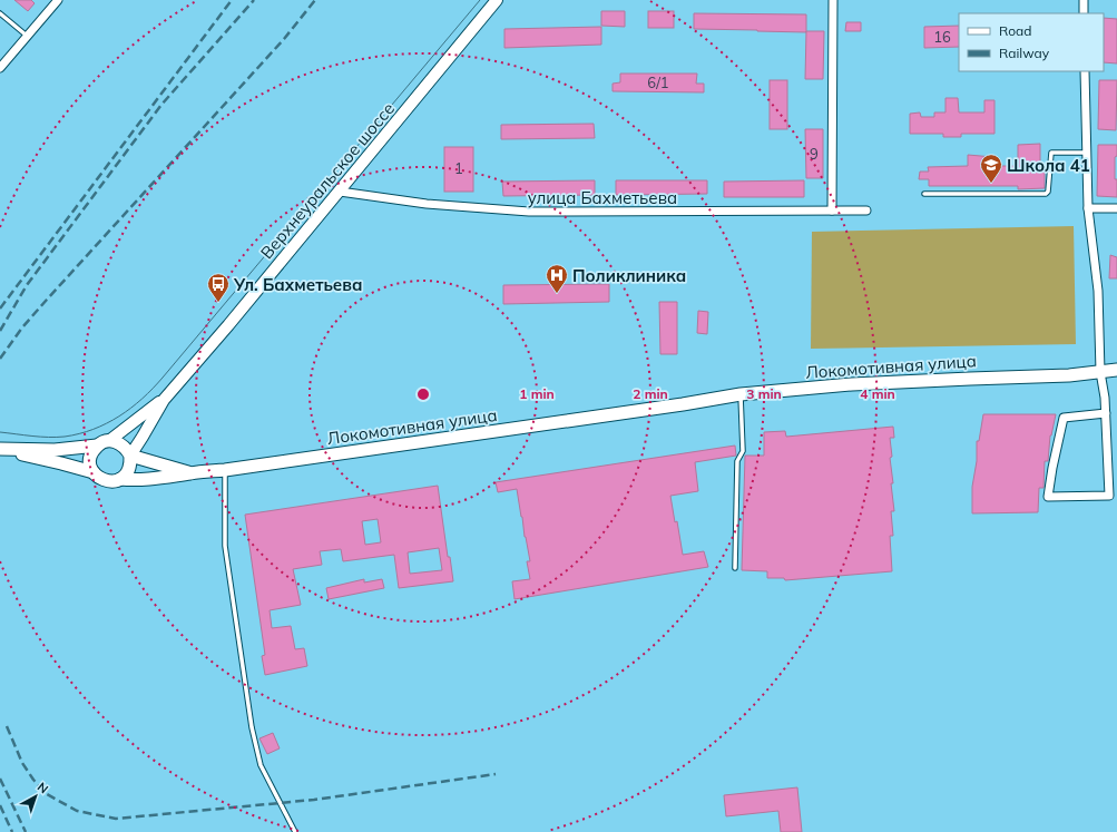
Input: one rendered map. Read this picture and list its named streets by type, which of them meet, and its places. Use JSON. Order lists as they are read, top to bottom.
{
  "streets": {
    "main road": ["Верхнеуральское шоссе", "Локомотивная улица"],
    "street": ["улица Бахметьева"]
  },
  "crossings": [
    ["Верхнеуральское шоссе", "улица Бахметьева"]
  ],
  "places": {
    "school or university": ["Школа 41"],
    "hospital": ["Поликлиника"],
    "bus stop": ["Ул. Бахметьева"]
  },
  "house_numbers": [
    "16",
    "6/1",
    "9",
    "1"
  ],
  "legend": ["Road", "Railway"],
  "north": "top right",
  "rings": [
    "1 min",
    "2 min",
    "3 min",
    "4 min"
  ]
}
